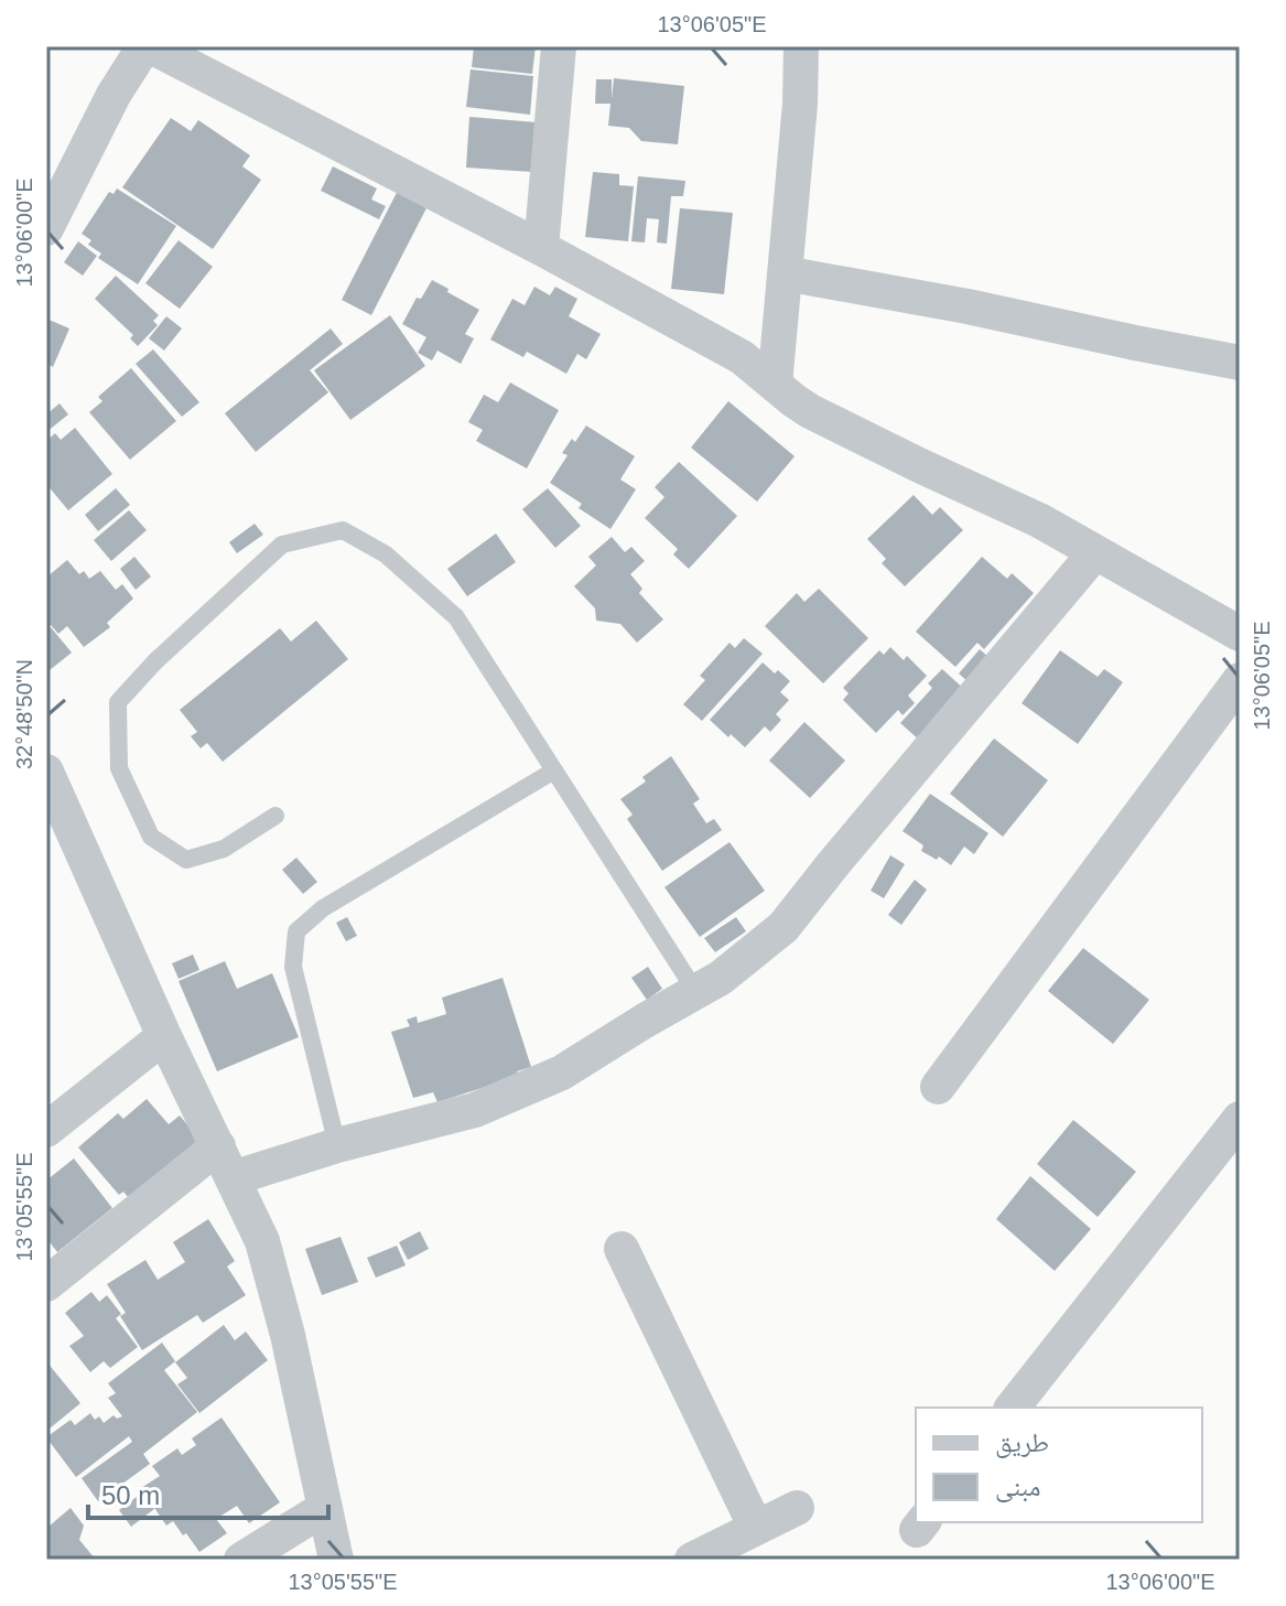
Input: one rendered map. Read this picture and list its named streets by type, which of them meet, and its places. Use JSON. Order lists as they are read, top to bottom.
{
  "legend": ["طريق", "مبنى"],
  "scale_bar": "50 m",
  "coordinates": [
    "13°06'05\"E",
    "13°06'00\"E",
    "32°48'50\"N",
    "13°05'55\"E"
  ]
}
